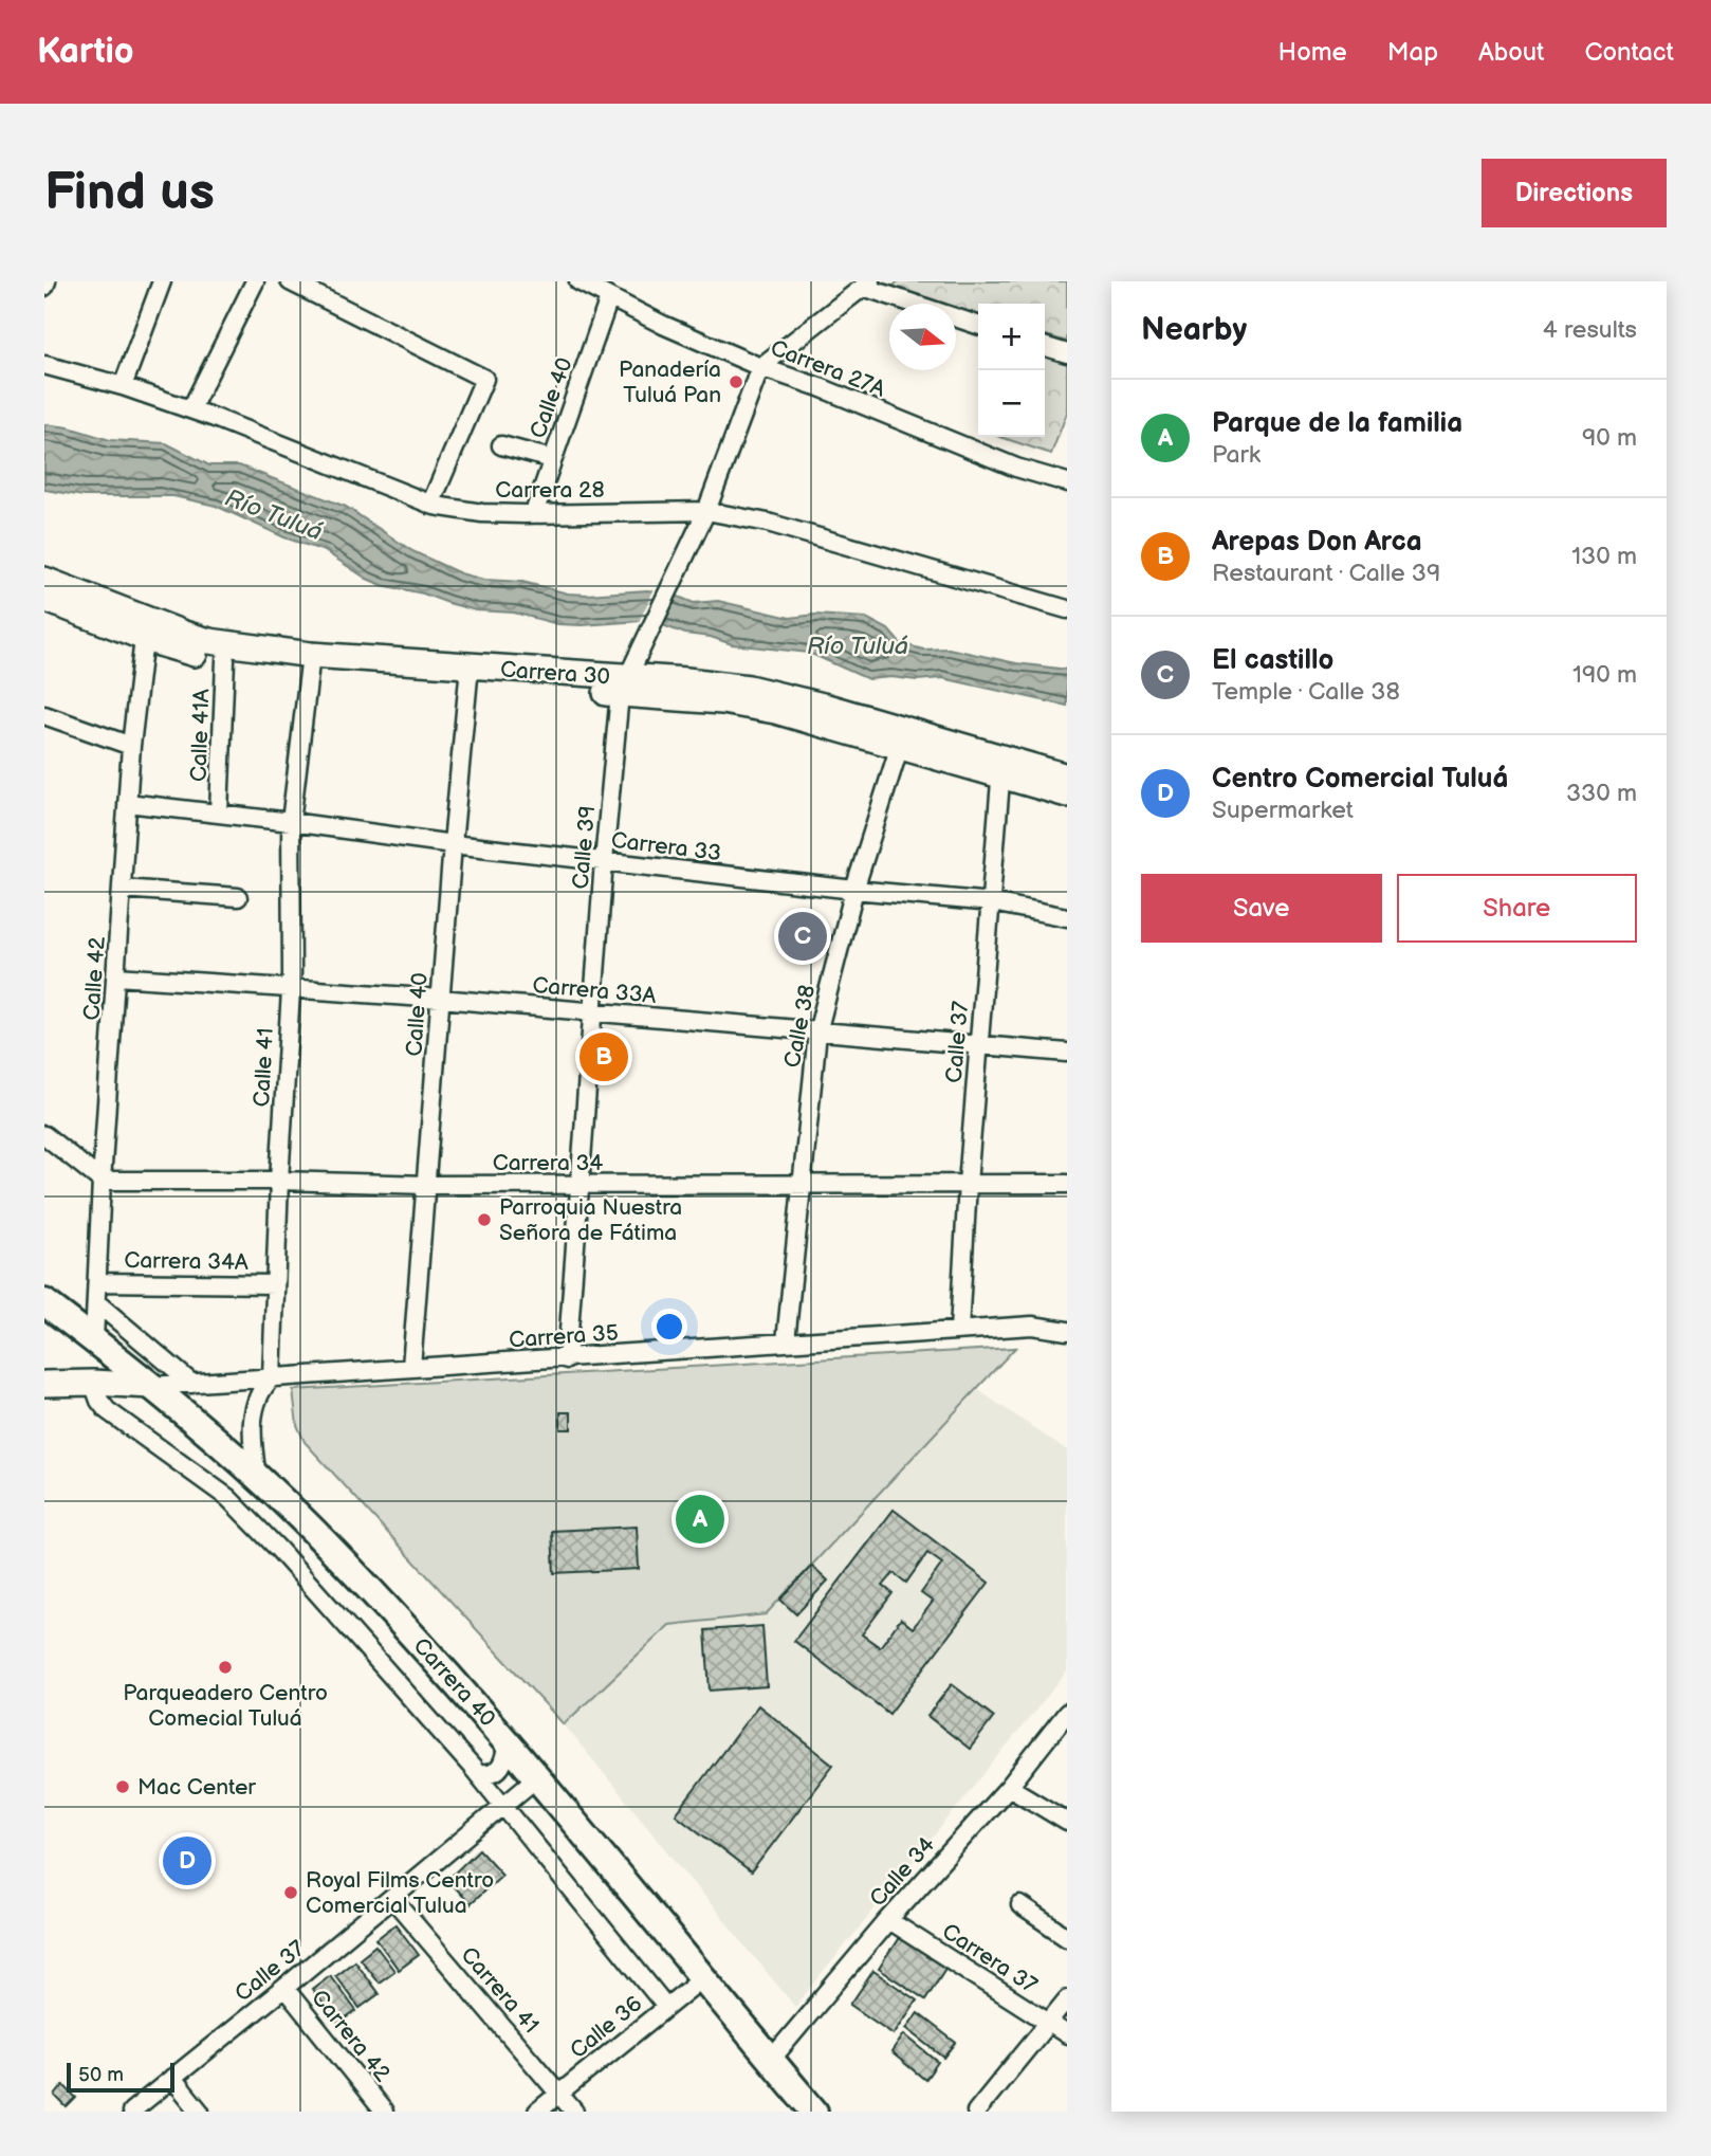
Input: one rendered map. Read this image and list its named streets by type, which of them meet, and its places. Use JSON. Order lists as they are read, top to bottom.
{
  "streets": {
    "main road": ["Carrera 30", "Carrera 40"],
    "street": [
      "Carrera 27A",
      "Calle 40",
      "Carrera 28",
      "Calle 41A",
      "Carrera 33",
      "Calle 39",
      "Calle 42",
      "Carrera 33A",
      "Calle 38",
      "Calle 37",
      "Calle 41",
      "Carrera 34",
      "Carrera 34A",
      "Carrera 35",
      "Calle 34",
      "Carrera 37",
      "Carrera 41",
      "Calle 36",
      "Carrera 42"
    ]
  },
  "crossings": [
    ["Carrera 27A", "Calle 40"],
    ["Carrera 27A", "Calle 39"],
    ["Calle 40", "Carrera 28"],
    ["Calle 40", "Carrera 30"],
    ["Calle 40", "Carrera 33"],
    ["Calle 40", "Carrera 33A"],
    ["Calle 40", "Carrera 34"],
    ["Calle 40", "Carrera 35"],
    ["Carrera 28", "Calle 39"],
    ["Carrera 30", "Calle 41A"],
    ["Carrera 30", "Calle 39"],
    ["Carrera 30", "Calle 42"],
    ["Carrera 30", "Calle 38"],
    ["Carrera 30", "Calle 37"],
    ["Carrera 30", "Calle 41"],
    ["Calle 41A", "Carrera 33"],
    ["Carrera 33", "Calle 39"],
    ["Carrera 33", "Calle 42"],
    ["Carrera 33", "Calle 38"],
    ["Carrera 33", "Calle 37"],
    ["Carrera 33", "Calle 41"],
    ["Calle 39", "Carrera 33A"],
    ["Calle 39", "Carrera 34"],
    ["Calle 39", "Carrera 35"],
    ["Calle 42", "Carrera 33A"],
    ["Calle 42", "Carrera 34"],
    ["Calle 42", "Carrera 34A"],
    ["Calle 42", "Carrera 40"],
    ["Carrera 33A", "Calle 38"],
    ["Carrera 33A", "Calle 37"],
    ["Carrera 33A", "Calle 41"],
    ["Calle 38", "Carrera 34"],
    ["Calle 38", "Carrera 35"],
    ["Calle 37", "Carrera 34"],
    ["Calle 37", "Carrera 35"],
    ["Calle 37", "Carrera 40"],
    ["Calle 37", "Carrera 41"],
    ["Calle 37", "Carrera 42"],
    ["Calle 41", "Carrera 34"],
    ["Calle 41", "Carrera 34A"],
    ["Calle 41", "Carrera 35"],
    ["Calle 41", "Carrera 40"],
    ["Carrera 35", "Carrera 40"],
    ["Carrera 40", "Calle 34"],
    ["Carrera 40", "Calle 36"],
    ["Calle 34", "Carrera 37"],
    ["Carrera 41", "Calle 36"]
  ],
  "water": ["Río Tuluá"],
  "places": [
    "Panadería Tuluá Pan",
    "Parroquia Nuestra Señora de Fátima",
    "Parqueadero Centro Comecial Tuluá",
    "Mac Center",
    "Royal Films Centro Comercial Tulua"
  ],
  "scale_bar": "50 m",
  "north": "right",
  "page": {
    "header": "Kartio",
    "nav": [
      "Home",
      "Map",
      "About",
      "Contact"
    ],
    "buttons": [
      "Directions",
      ["Save", "Share"]
    ],
    "title": "Find us",
    "heading": ["Nearby", "4 results"],
    "map_buttons": ["+", "−"],
    "list": [
      {
        "mark": "A",
        "name": "Parque de la familia",
        "note": "Park",
        "value": "90 m"
      },
      {
        "mark": "B",
        "name": "Arepas Don Arca",
        "note": "Restaurant · Calle 39",
        "value": "130 m"
      },
      {
        "mark": "C",
        "name": "El castillo",
        "note": "Temple · Calle 38",
        "value": "190 m"
      },
      {
        "mark": "D",
        "name": "Centro Comercial Tuluá",
        "note": "Supermarket",
        "value": "330 m"
      }
    ],
    "pins": [
      "C",
      "B",
      "A",
      "D"
    ],
    "scale": "50 m"
  }
}
